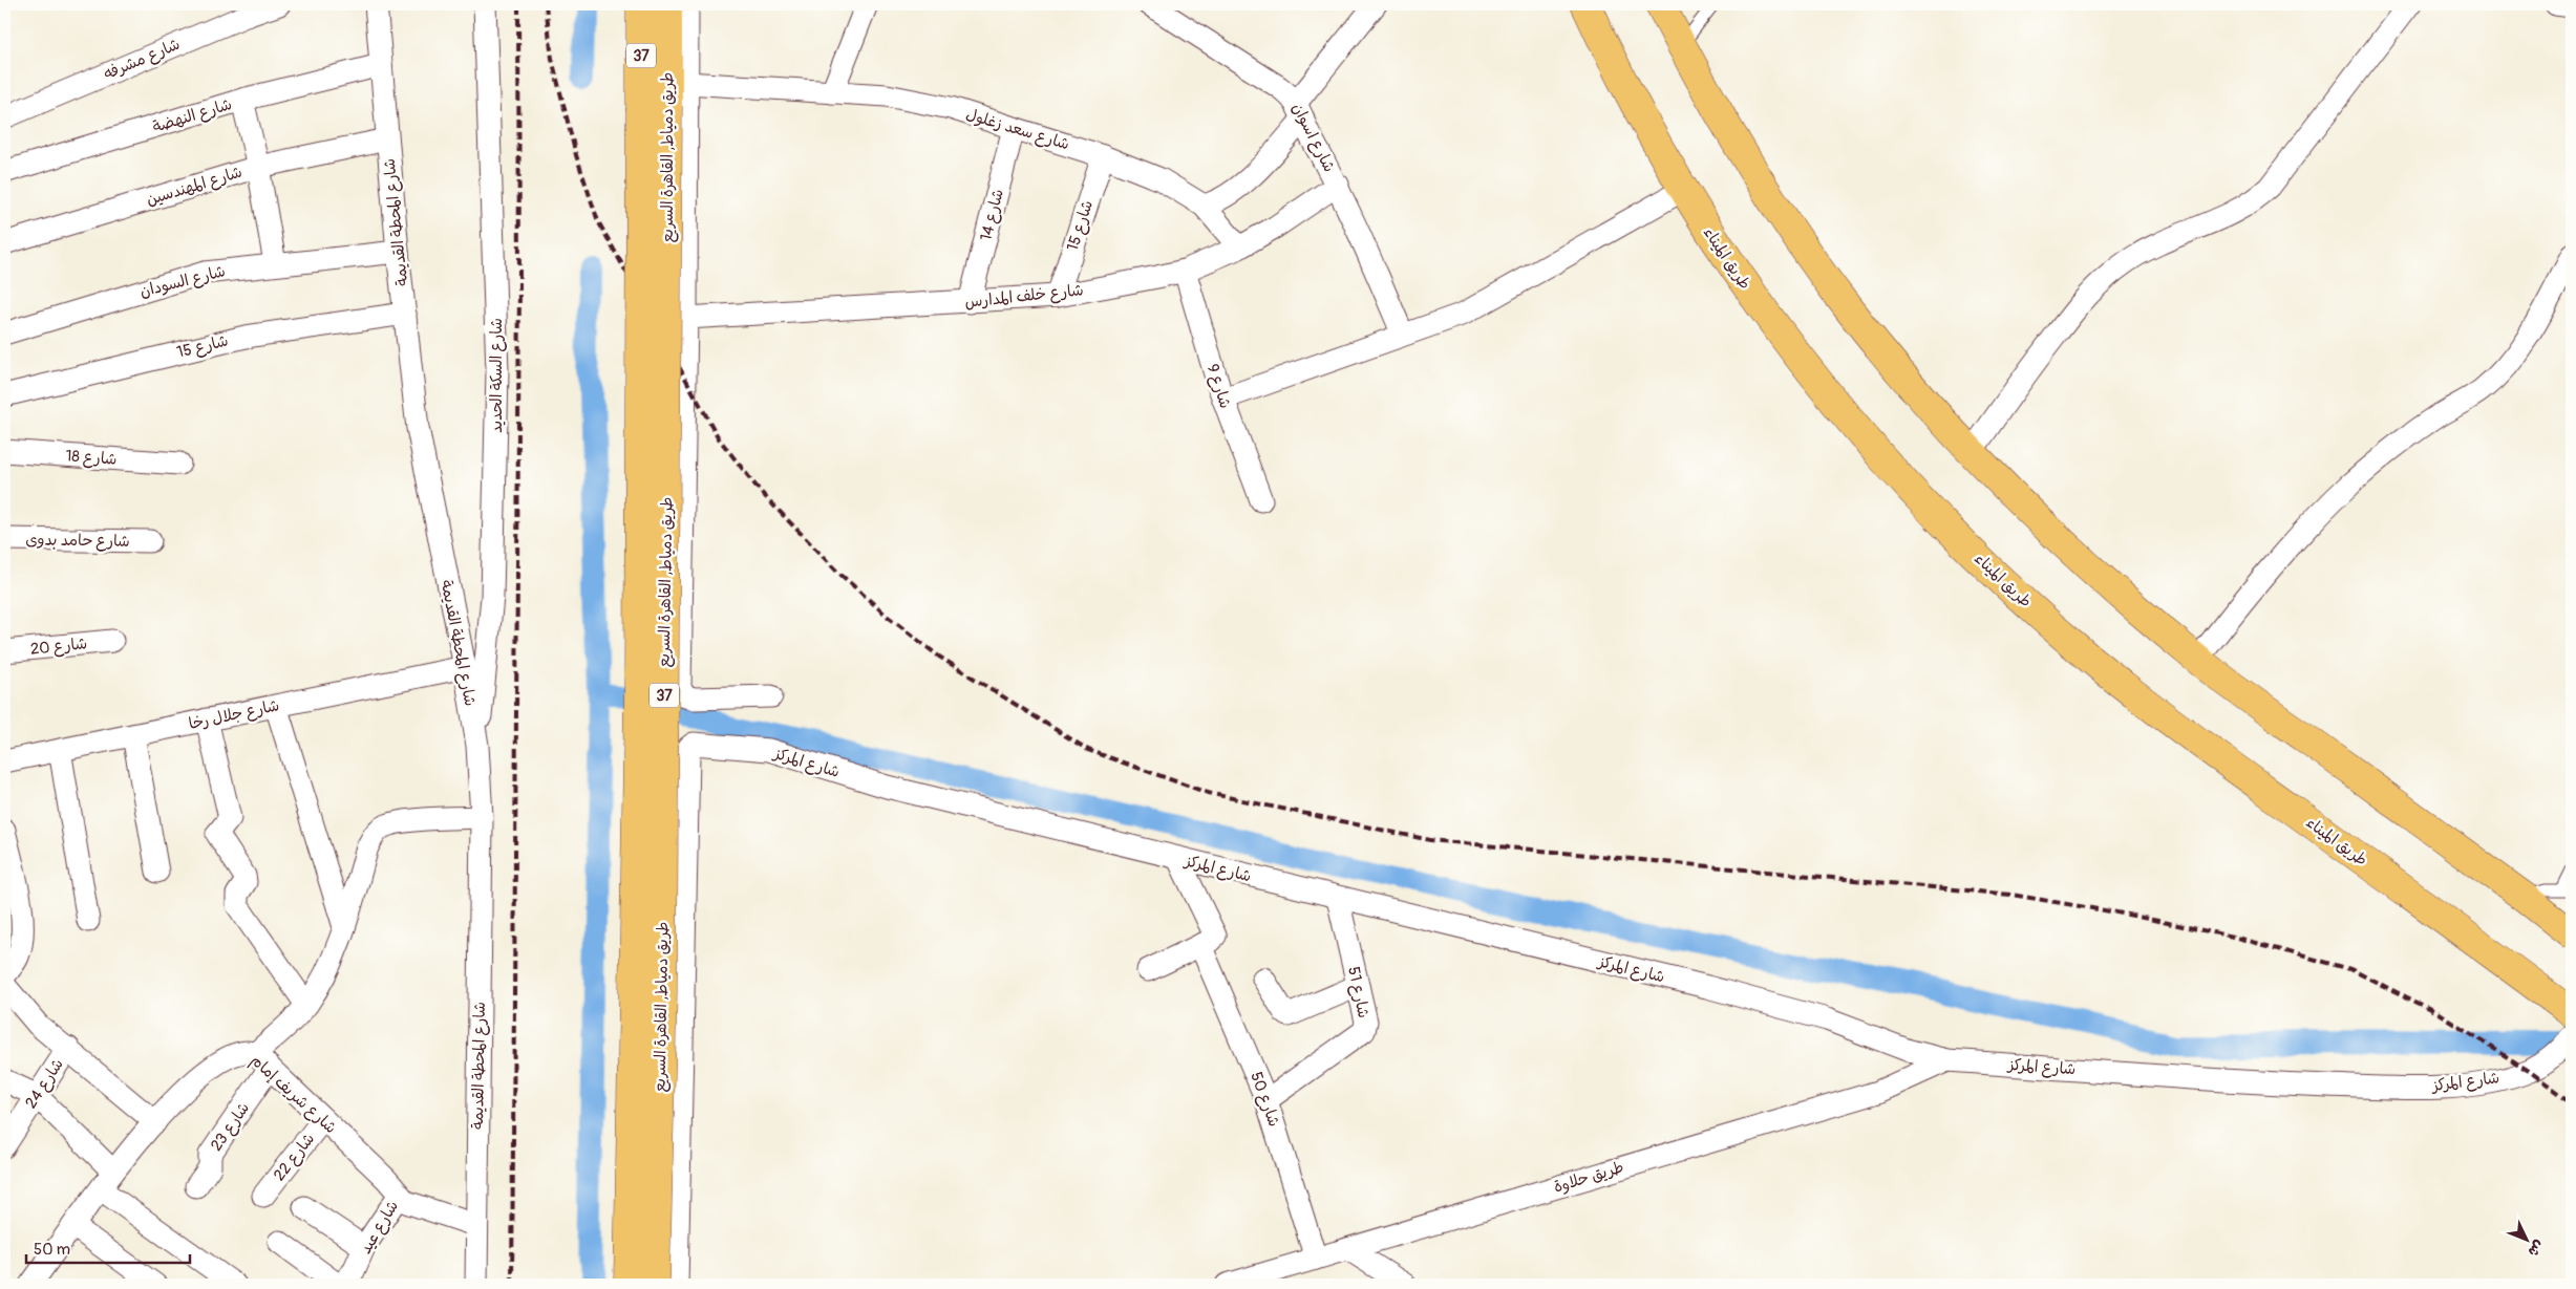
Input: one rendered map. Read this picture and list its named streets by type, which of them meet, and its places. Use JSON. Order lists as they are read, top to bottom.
{
  "streets": {
    "highway": ["37", "طريق دمياط, القاهرة السريع", "طريق الميناء"],
    "street": [
      "شارع مشرفه",
      "شارع النهضة",
      "شارع سعد زغلول",
      "شارع اسوان",
      "شارع المهندسين",
      "شارع 14",
      "شارع المحطة القديمة",
      "شارع 15",
      "شارع السودان",
      "شارع خلف المدارس",
      "شارع السكة الحديد",
      "شارع 9",
      "شارع 18",
      "شارع حامد بدوى",
      "شارع 20",
      "شارع جلال رخا",
      "شارع المركز",
      "شارع 51",
      "شارع 24",
      "شارع شريف إمام",
      "شارع 50",
      "شارع 23",
      "شارع 22",
      "طريق حلاوة",
      "شارع عيد"
    ]
  },
  "crossings": [
    ["شارع النهضة", "شارع المحطة القديمة"],
    ["شارع سعد زغلول", "شارع 14"],
    ["شارع سعد زغلول", "شارع 15"],
    ["شارع اسوان", "شارع خلف المدارس"],
    ["شارع المهندسين", "شارع المحطة القديمة"],
    ["شارع 14", "شارع خلف المدارس"],
    ["شارع المحطة القديمة", "شارع 15"],
    ["شارع المحطة القديمة", "شارع السودان"],
    ["شارع المحطة القديمة", "شارع السكة الحديد"],
    ["شارع المحطة القديمة", "شارع جلال رخا"],
    ["شارع المحطة القديمة", "شارع شريف إمام"],
    ["شارع المحطة القديمة", "شارع 23"],
    ["شارع 15", "شارع خلف المدارس"],
    ["شارع خلف المدارس", "شارع 9"],
    ["شارع المركز", "شارع 51"],
    ["شارع المركز", "طريق حلاوة"],
    ["شارع 51", "شارع 50"],
    ["شارع شريف إمام", "شارع 23"],
    ["شارع شريف إمام", "شارع 22"],
    ["شارع شريف إمام", "شارع عيد"],
    ["شارع 50", "طريق حلاوة"]
  ],
  "scale_bar": "50 m",
  "north": "bottom right"
}
